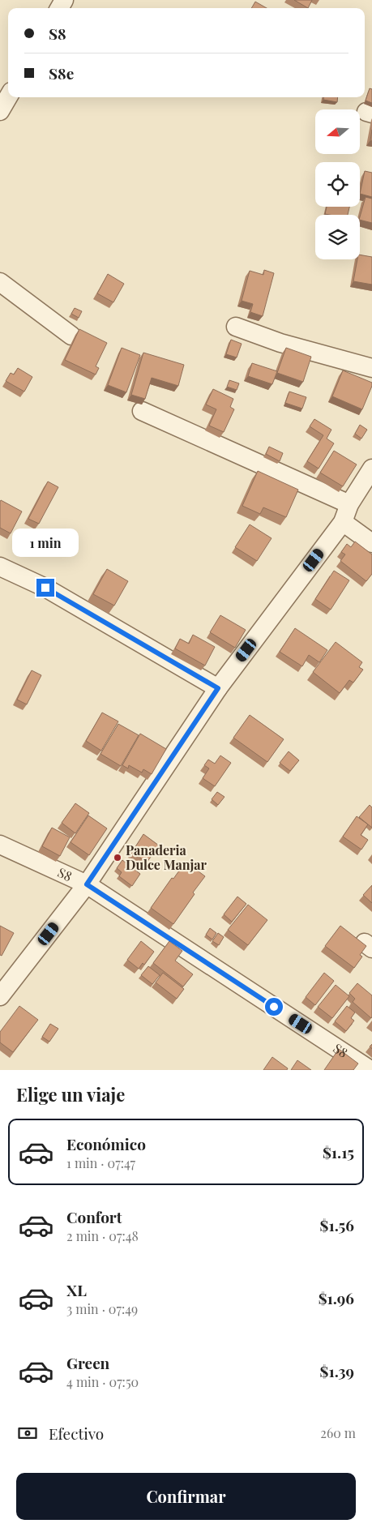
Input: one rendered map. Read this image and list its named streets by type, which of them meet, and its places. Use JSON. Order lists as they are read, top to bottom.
{
  "streets": {
    "street": ["S8"]
  },
  "places": ["Panaderia Dulce Manjar"],
  "north": "left",
  "page": {
    "banner": ["S8", "S8e"],
    "bubble": "1 min",
    "heading": "Elige un viaje",
    "list": [
      {
        "name": "Económico",
        "note": "1 min · 07:47",
        "value": "$1.15"
      },
      {
        "name": "Confort",
        "note": "2 min · 07:48",
        "value": "$1.56"
      },
      {
        "name": "XL",
        "note": "3 min · 07:49",
        "value": "$1.96"
      },
      {
        "name": "Green",
        "note": "4 min · 07:50",
        "value": "$1.39"
      }
    ],
    "pay": ["Efectivo", "260 m"],
    "buttons": "Confirmar"
  }
}
